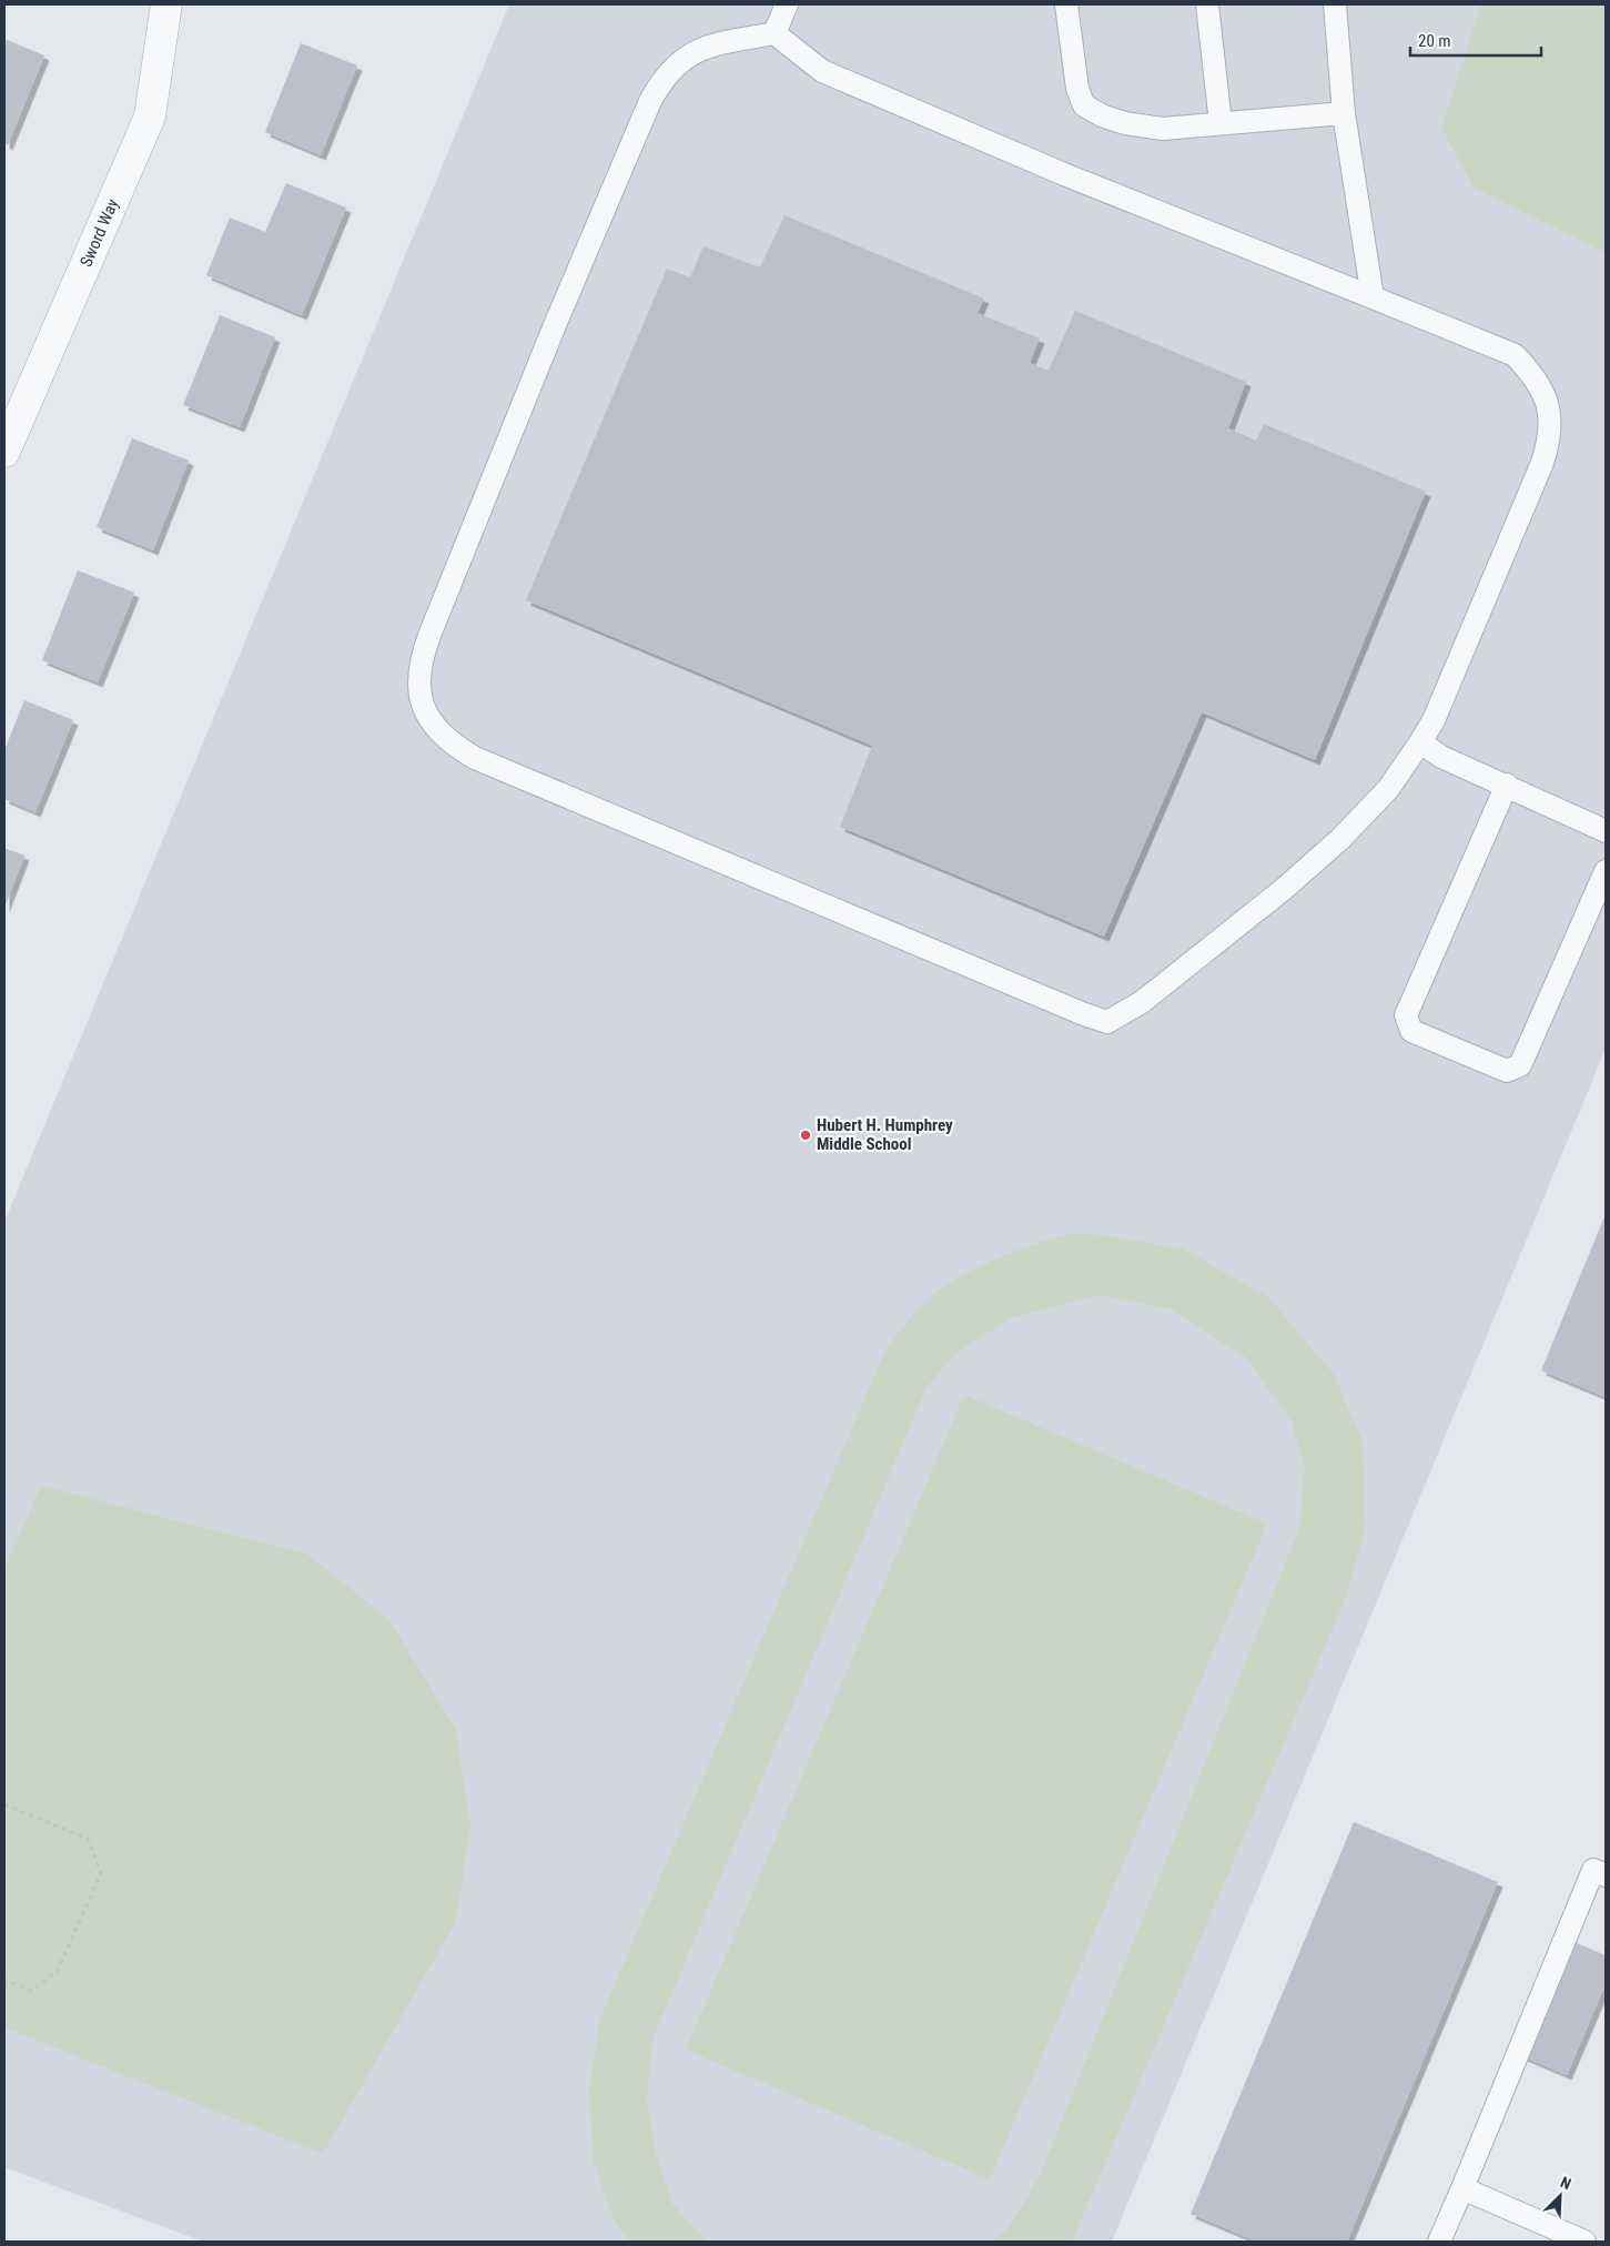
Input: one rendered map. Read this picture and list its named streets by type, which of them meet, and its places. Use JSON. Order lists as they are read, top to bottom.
{
  "streets": {
    "street": ["Sword Way"]
  },
  "places": ["Hubert H. Humphrey Middle School"],
  "scale_bar": "20 m",
  "north": "top right"
}
